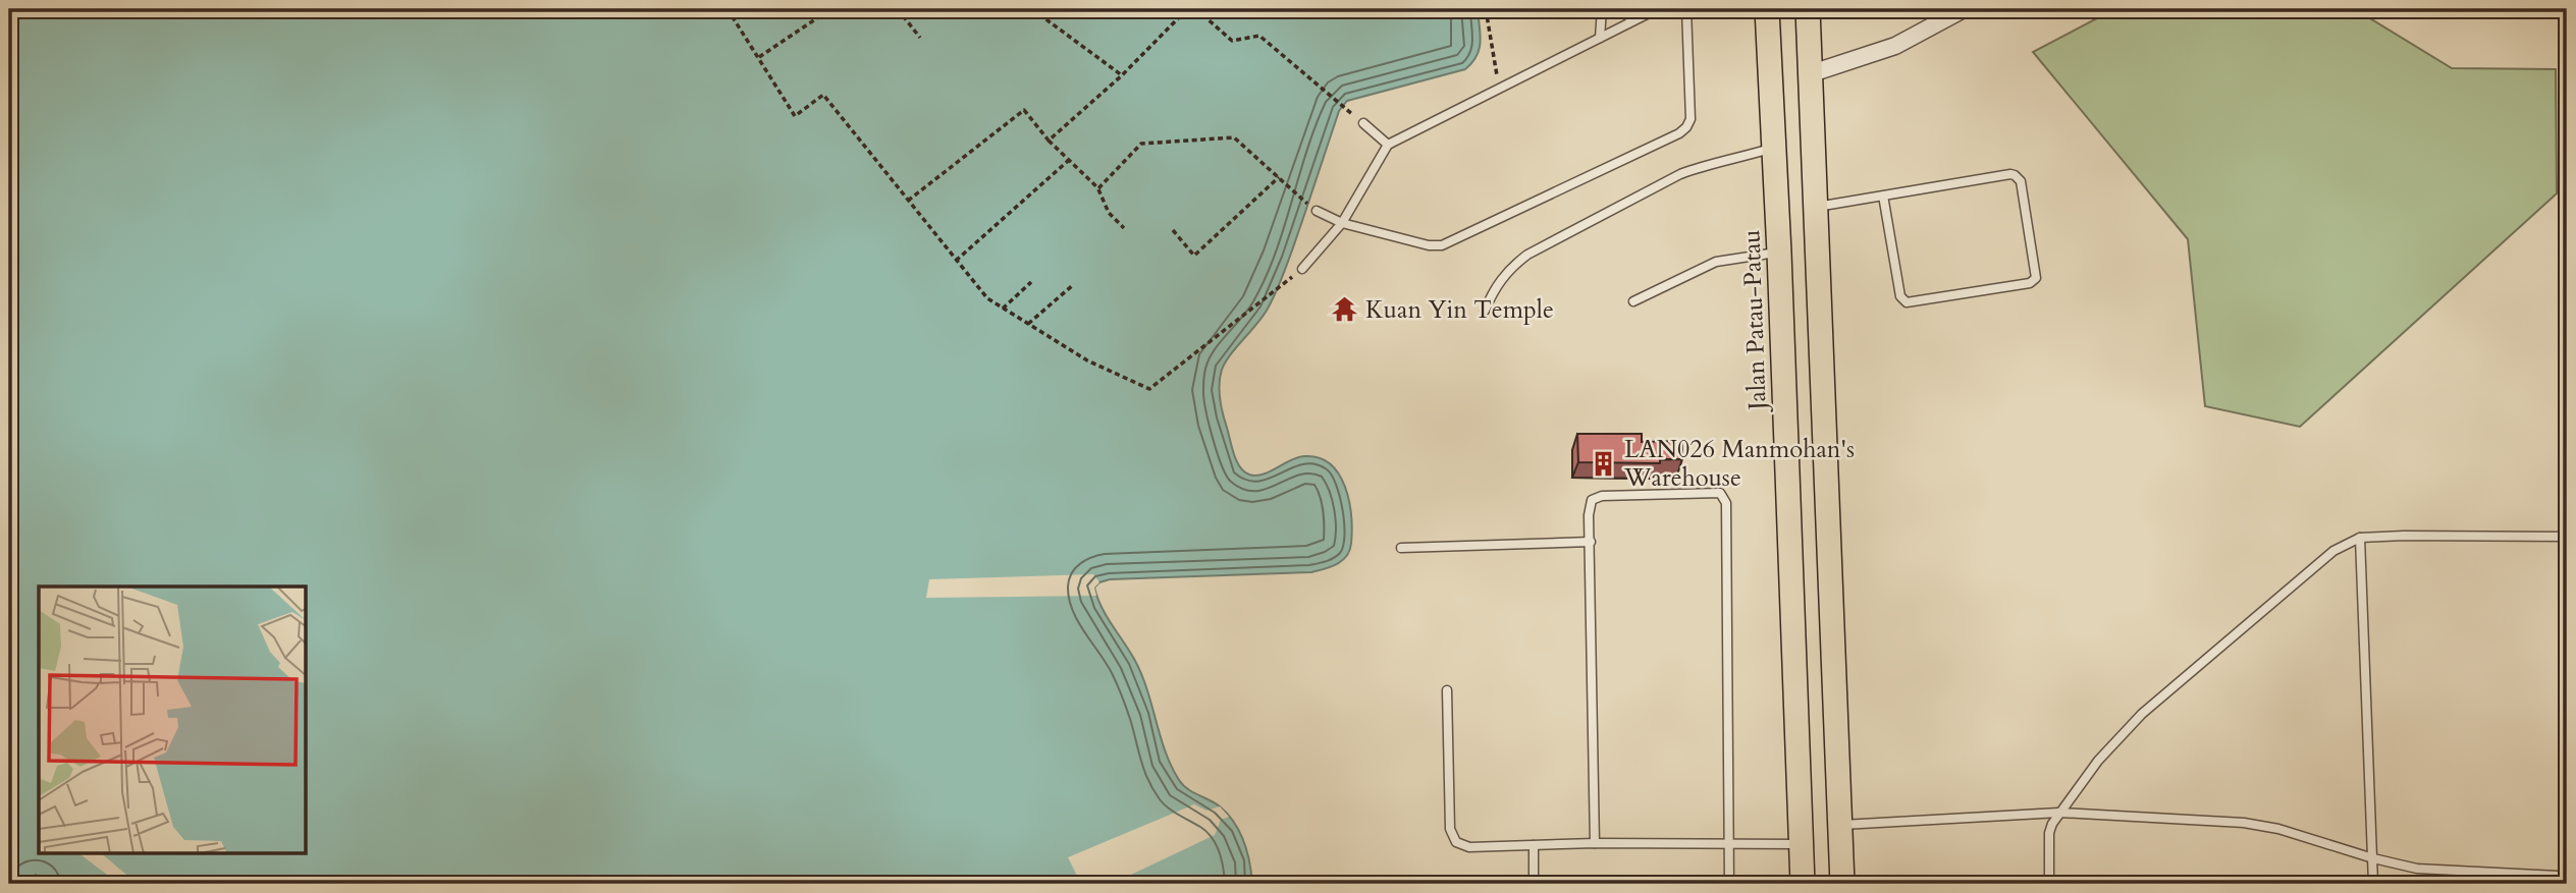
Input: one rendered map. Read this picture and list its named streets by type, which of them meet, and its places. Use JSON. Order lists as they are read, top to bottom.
{
  "streets": {
    "main road": ["Jalan Patau-Patau"]
  },
  "places": {
    "temple": ["Kuan Yin Temple"],
    "building": ["LAN026 Manmohan's Warehouse"]
  }
}
